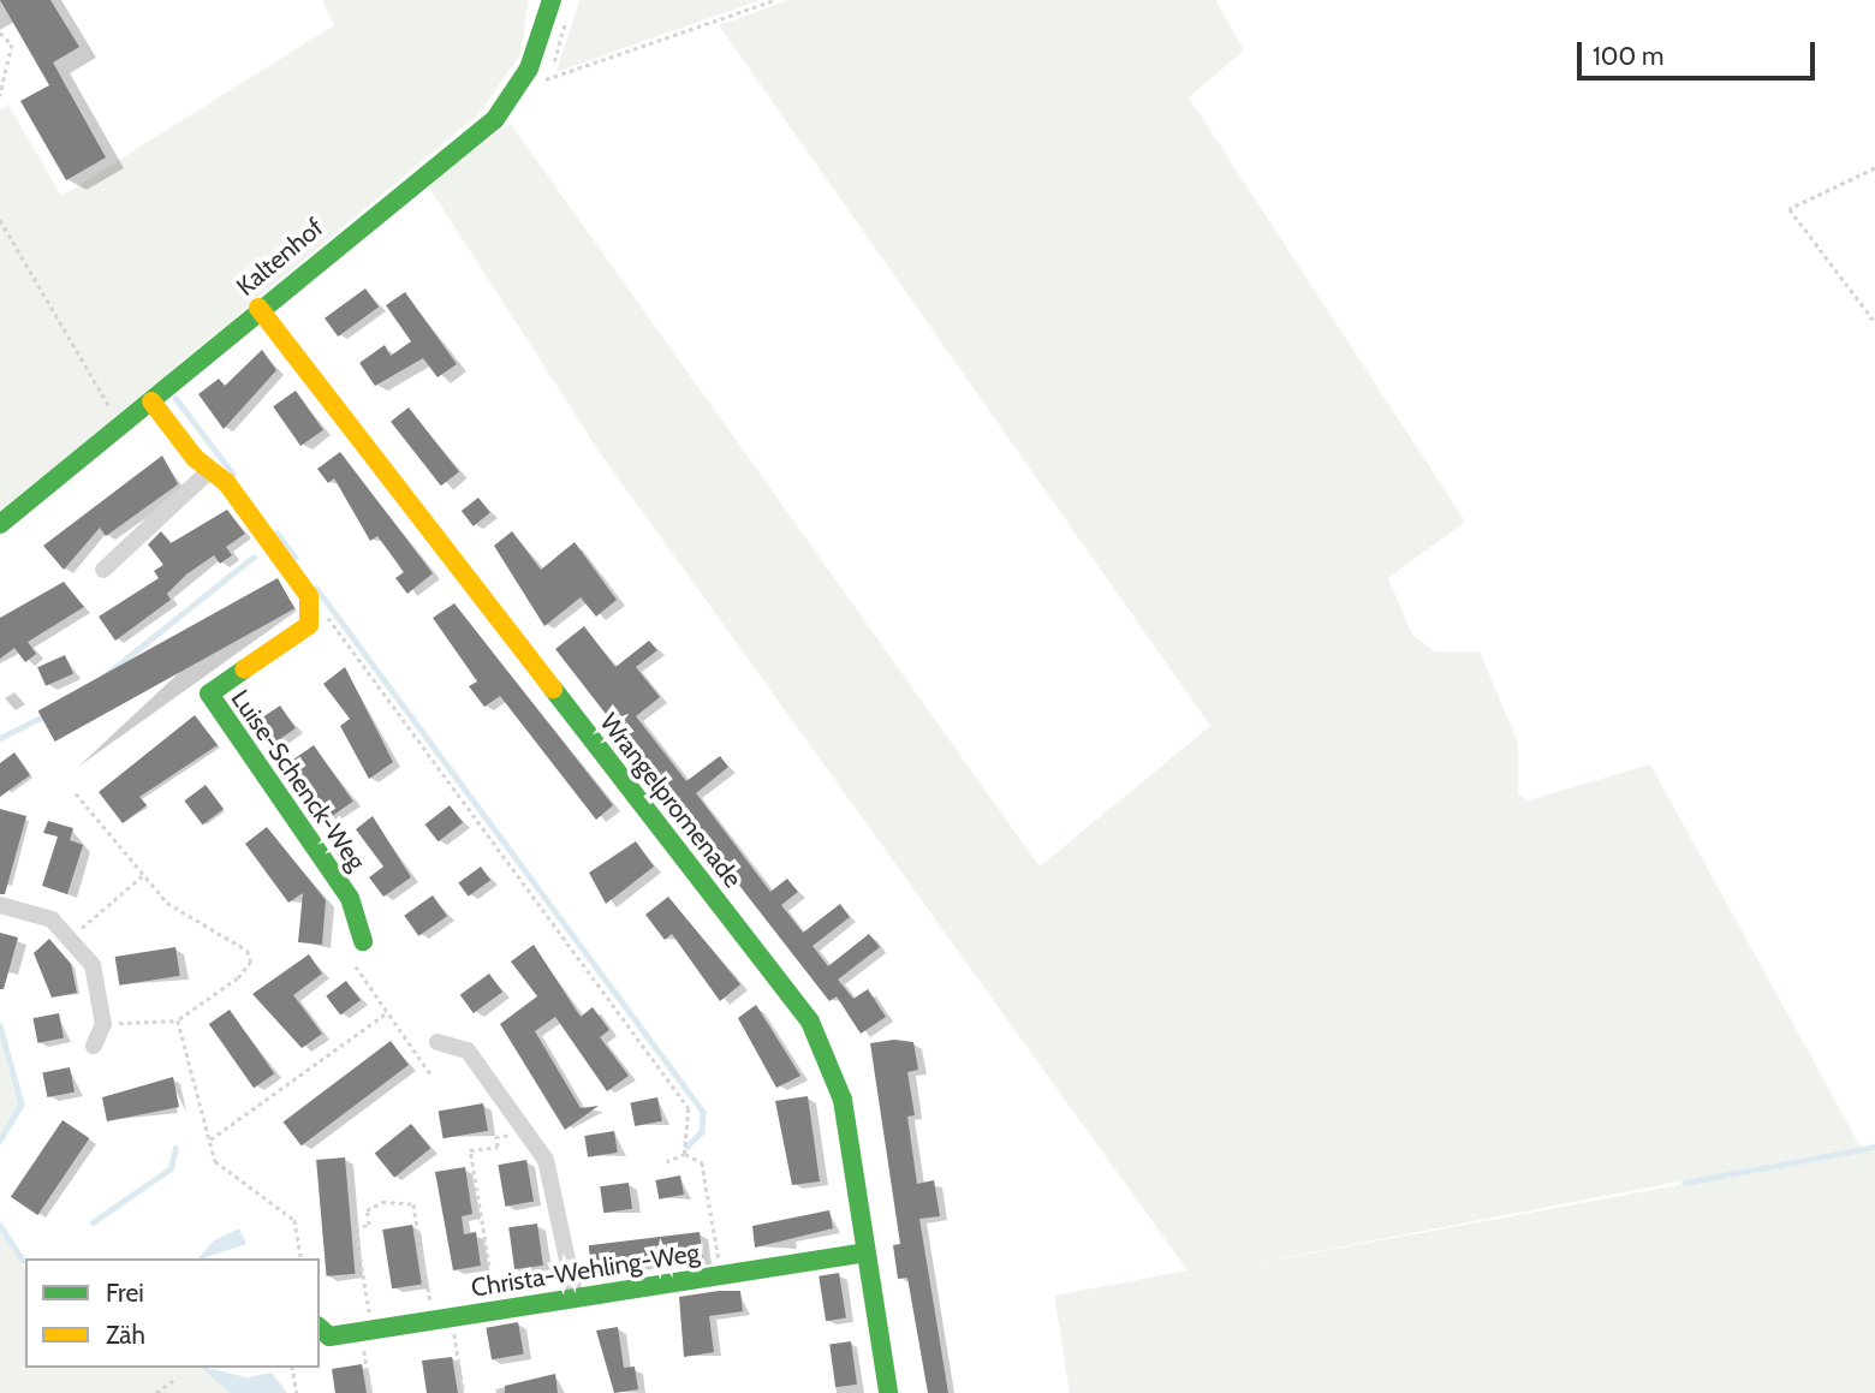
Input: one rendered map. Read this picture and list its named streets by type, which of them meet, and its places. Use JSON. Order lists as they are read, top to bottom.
{
  "streets": {
    "street": [
      "Kaltenhof",
      "Luise-Schenck-Weg",
      "Wrangelpromenade",
      "Christa-Wehling-Weg"
    ]
  },
  "crossings": [
    ["Kaltenhof", "Wrangelpromenade"],
    ["Wrangelpromenade", "Christa-Wehling-Weg"]
  ],
  "legend": ["Frei", "Zäh"],
  "scale_bar": "100 m"
}
